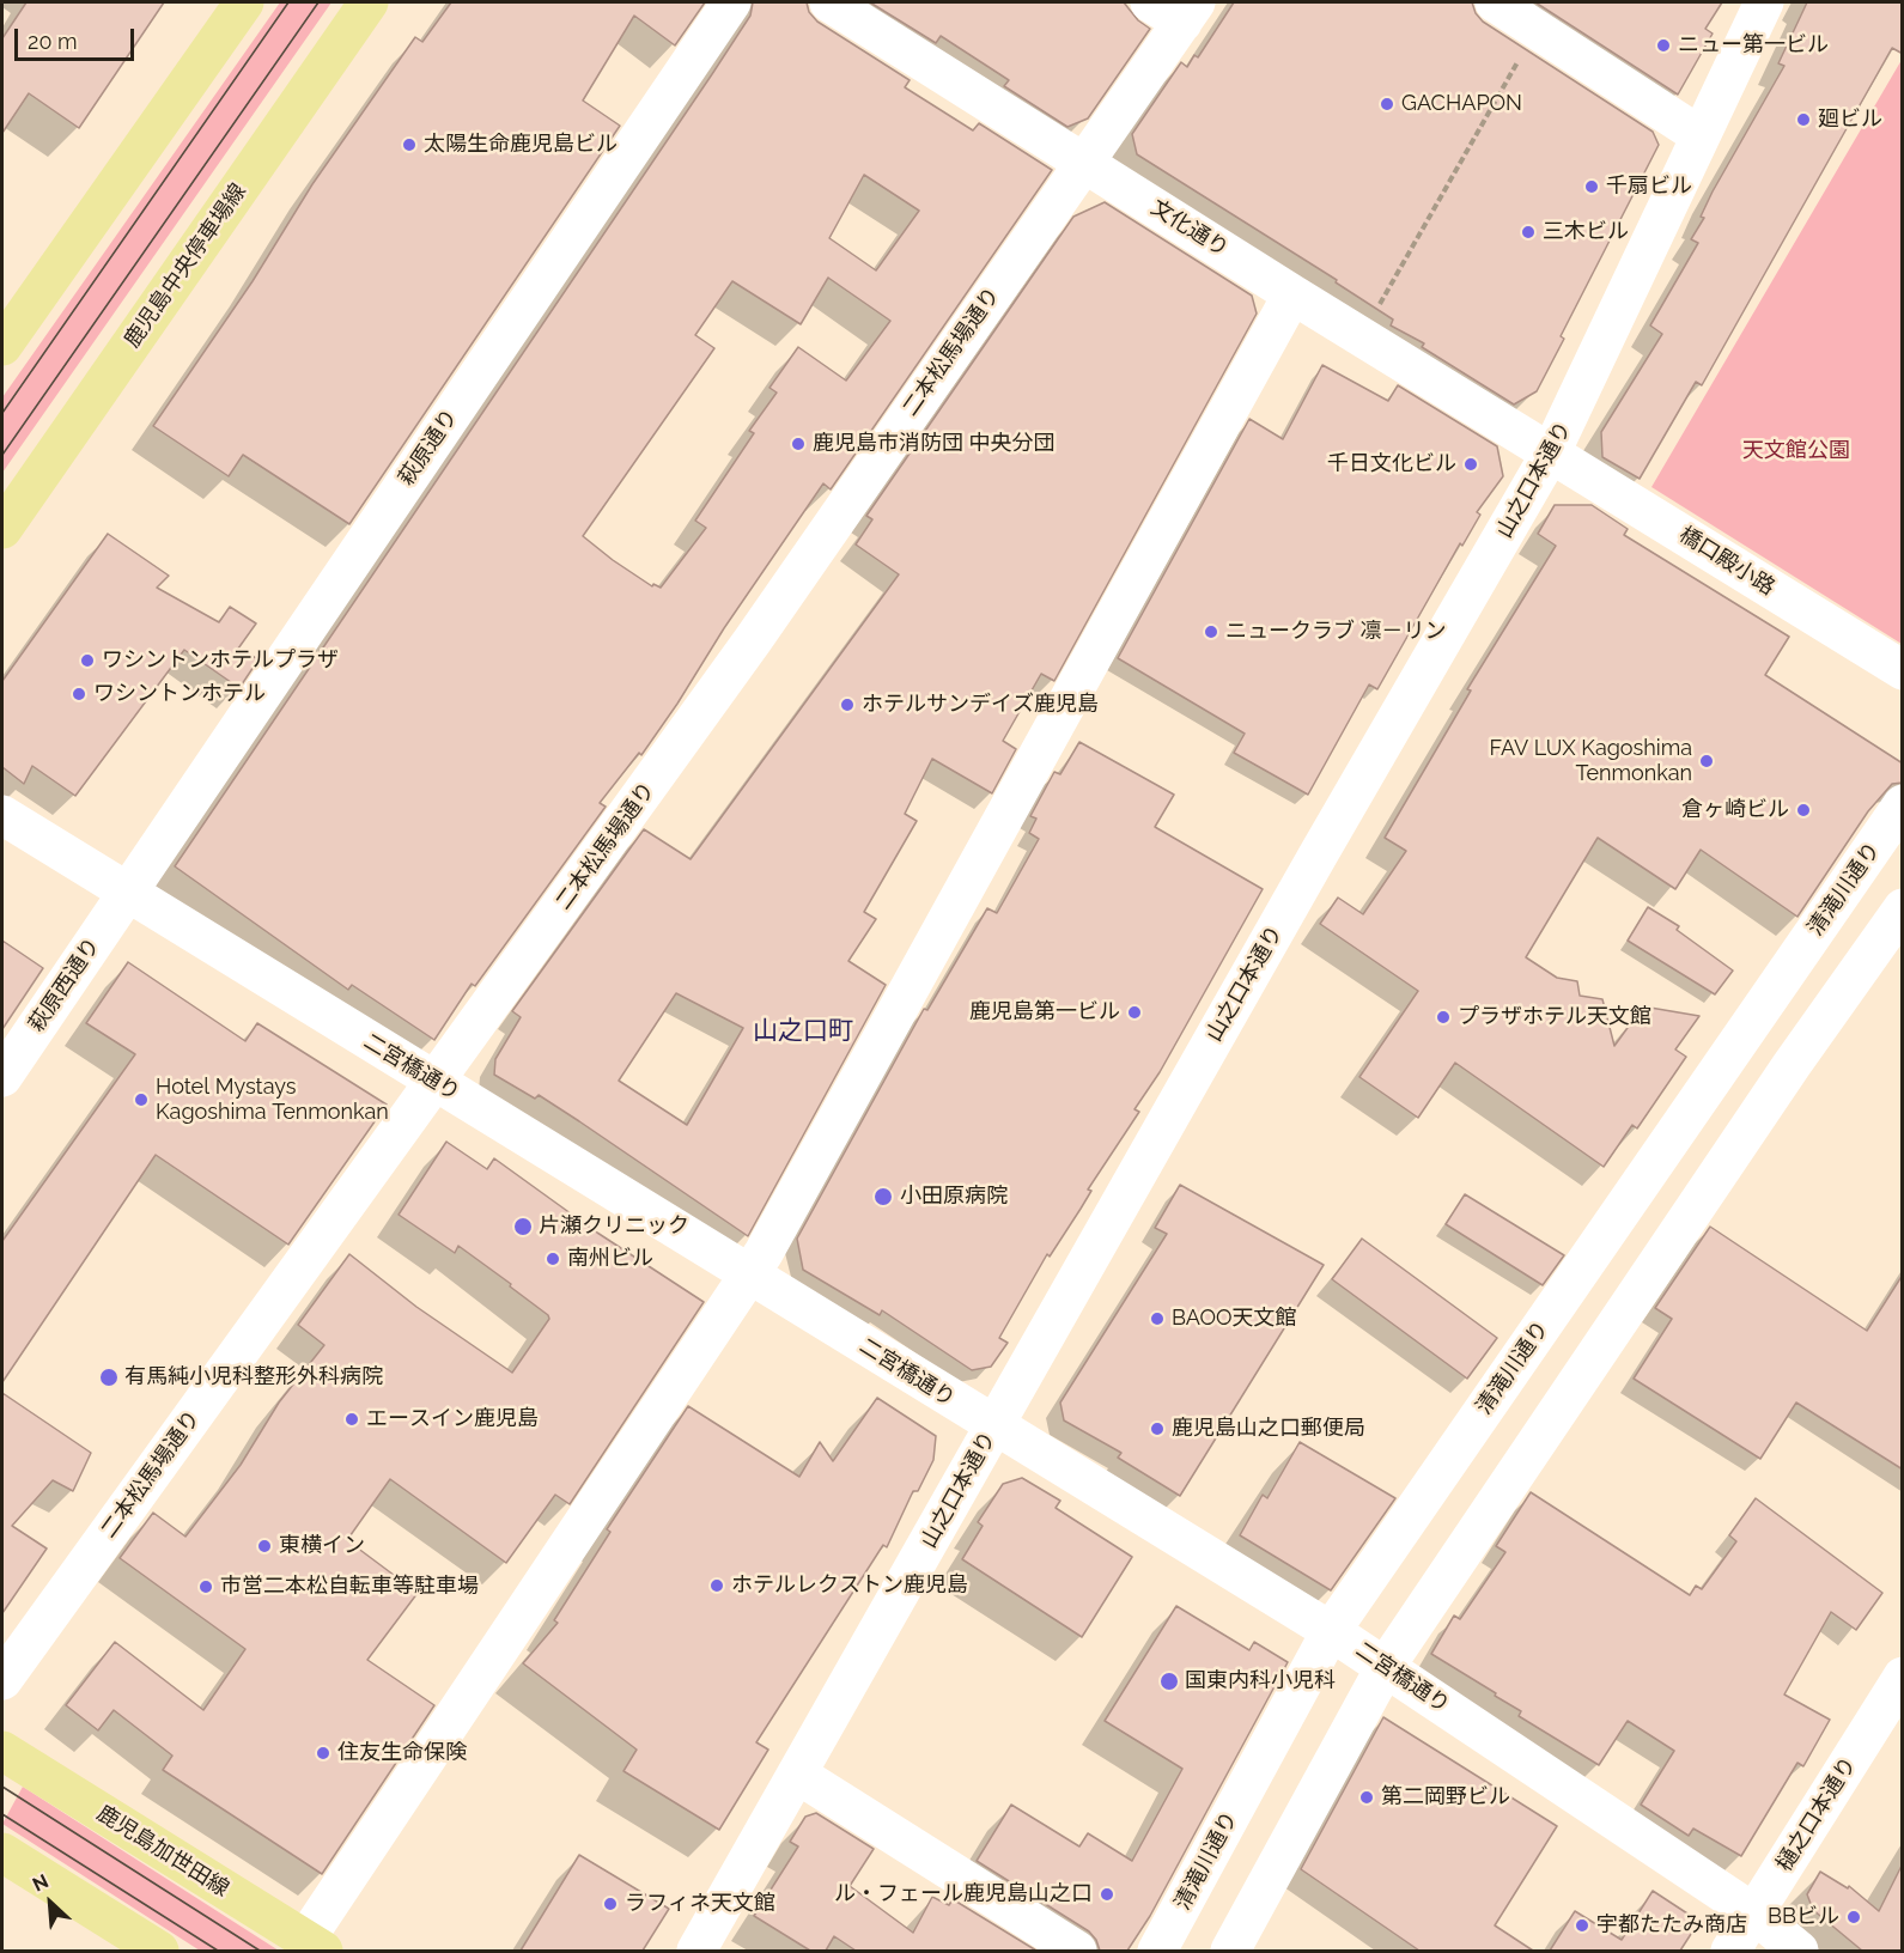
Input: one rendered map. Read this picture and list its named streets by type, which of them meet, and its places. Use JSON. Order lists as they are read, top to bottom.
{
  "streets": {
    "main road": ["鹿児島中央停車場線", "鹿児島加世田線"],
    "street": [
      "文化通り",
      "二本松馬場通り",
      "萩原通り",
      "山之口本通り",
      "橋口殿小路",
      "清滝川通り",
      "萩原西通り",
      "二宮橋通り",
      "樋之口本通り"
    ]
  },
  "crossings": [
    ["文化通り", "二本松馬場通り"],
    ["文化通り", "山之口本通り"],
    ["文化通り", "橋口殿小路"],
    ["二本松馬場通り", "二宮橋通り"],
    ["萩原通り", "萩原西通り"],
    ["萩原通り", "二宮橋通り"],
    ["山之口本通り", "橋口殿小路"],
    ["山之口本通り", "二宮橋通り"],
    ["清滝川通り", "二宮橋通り"],
    ["萩原西通り", "二宮橋通り"],
    ["二宮橋通り", "樋之口本通り"]
  ],
  "districts": ["山之口町"],
  "parks": ["天文館公園"],
  "places": [
    "ニュー第一ビル",
    "GACHAPON",
    "廻ビル",
    "太陽生命鹿児島ビル",
    "千扇ビル",
    "三木ビル",
    "鹿児島市消防団 中央分団",
    "千日文化ビル",
    "ニュークラブ 凛－リン",
    "ワシントンホテルプラザ",
    "ワシントンホテル",
    "ホテルサンデイズ鹿児島",
    "FAV LUX Kagoshima Tenmonkan",
    "倉ヶ崎ビル",
    "鹿児島第一ビル",
    "プラザホテル天文館",
    "Hotel Mystays Kagoshima Tenmonkan",
    "小田原病院",
    "片瀬クリニック",
    "南州ビル",
    "BAOO天文館",
    "有馬純小児科整形外科病院",
    "エースイン鹿児島",
    "鹿児島山之口郵便局",
    "東横イン",
    "ホテルレクストン鹿児島",
    "市営二本松自転車等駐車場",
    "国東内科小児科",
    "住友生命保険",
    "第二岡野ビル",
    "ル・フェール鹿児島山之口",
    "ラフィネ天文館",
    "BBビル",
    "宇都たたみ商店"
  ],
  "scale_bar": "20 m",
  "north": "top left"
}
